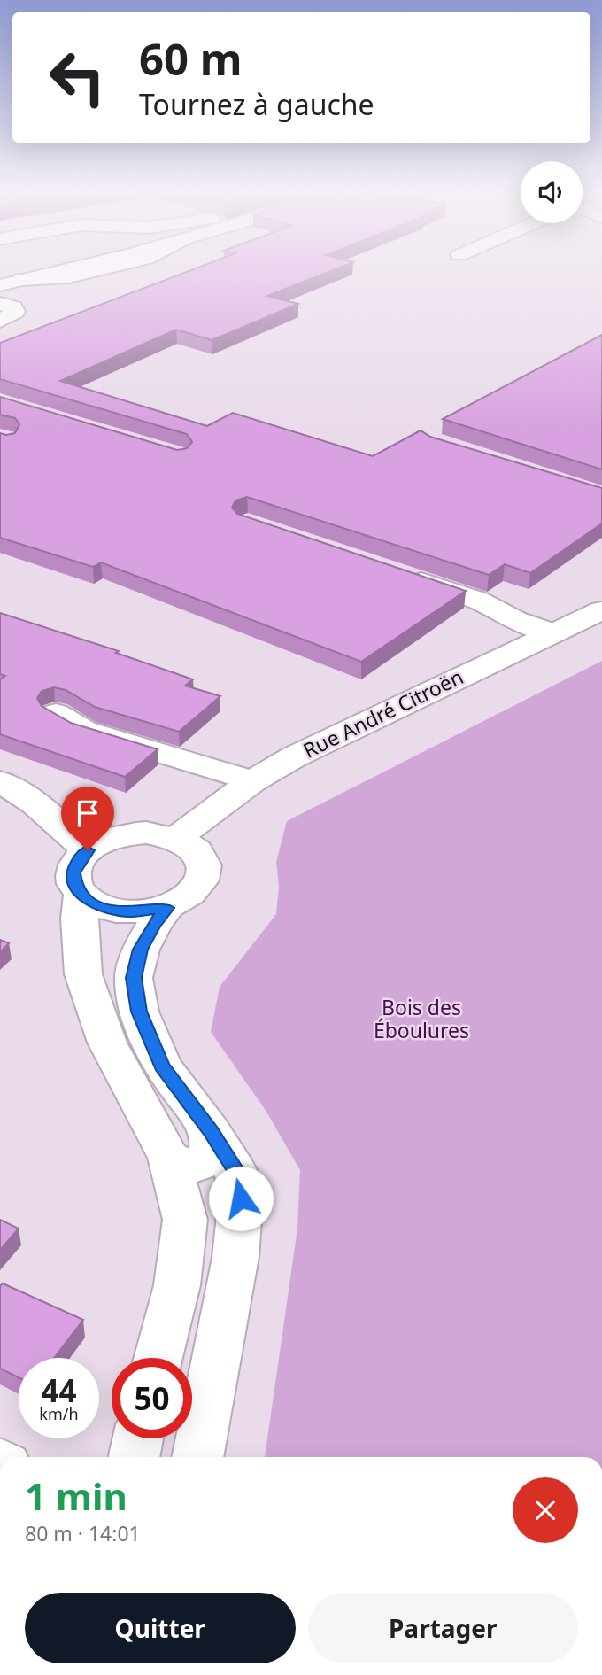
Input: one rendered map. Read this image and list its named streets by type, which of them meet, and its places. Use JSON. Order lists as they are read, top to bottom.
{
  "streets": {
    "main road": ["Rue André Citroën"]
  },
  "parks": ["Bois des Éboulures"],
  "page": {
    "turn": ["60 m", "Tournez à gauche"],
    "speed": "44 km/h",
    "limit": "50",
    "heading": ["1 min", "80 m · 14:01"],
    "buttons": ["Quitter", "Partager"]
  }
}
